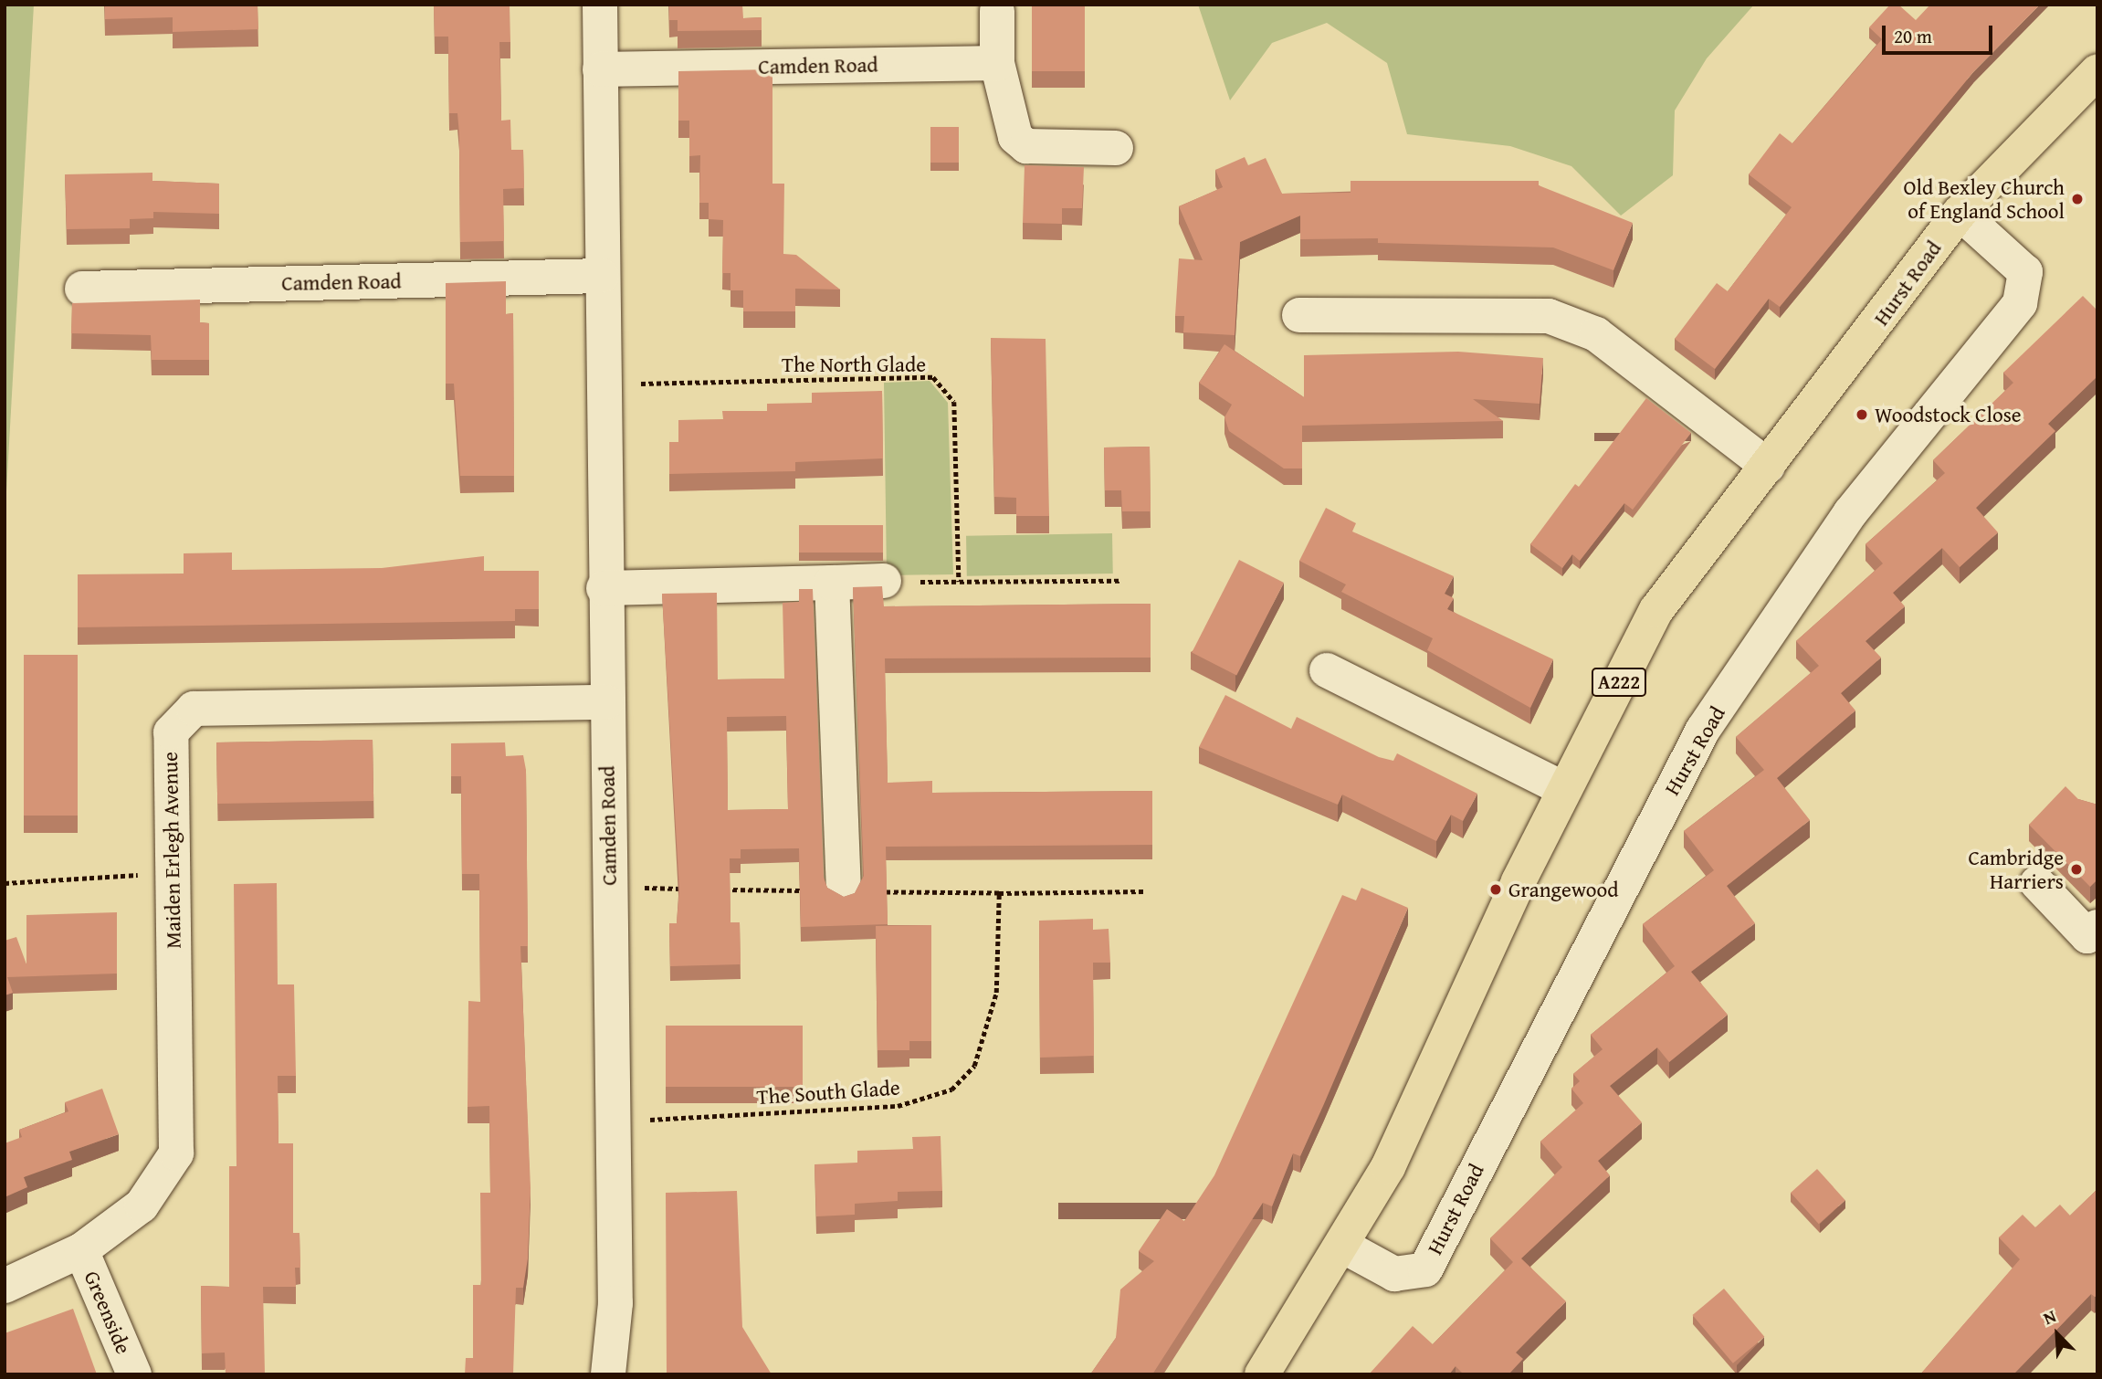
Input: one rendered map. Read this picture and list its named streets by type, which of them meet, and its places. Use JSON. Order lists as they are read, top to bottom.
{
  "streets": {
    "main road": ["Hurst Road", "A222"],
    "street": ["Camden Road", "Maiden Erlegh Avenue", "Greenside"],
    "path": ["The North Glade", "The South Glade"]
  },
  "crossings": [
    ["Camden Road", "The North Glade"],
    ["Camden Road", "Maiden Erlegh Avenue"],
    ["Camden Road", "The South Glade"],
    ["Maiden Erlegh Avenue", "Greenside"]
  ],
  "places": [
    "Old Bexley Church of England School",
    "Woodstock Close",
    "Cambridge Harriers",
    "Grangewood"
  ],
  "scale_bar": "20 m",
  "north": "top left"
}
